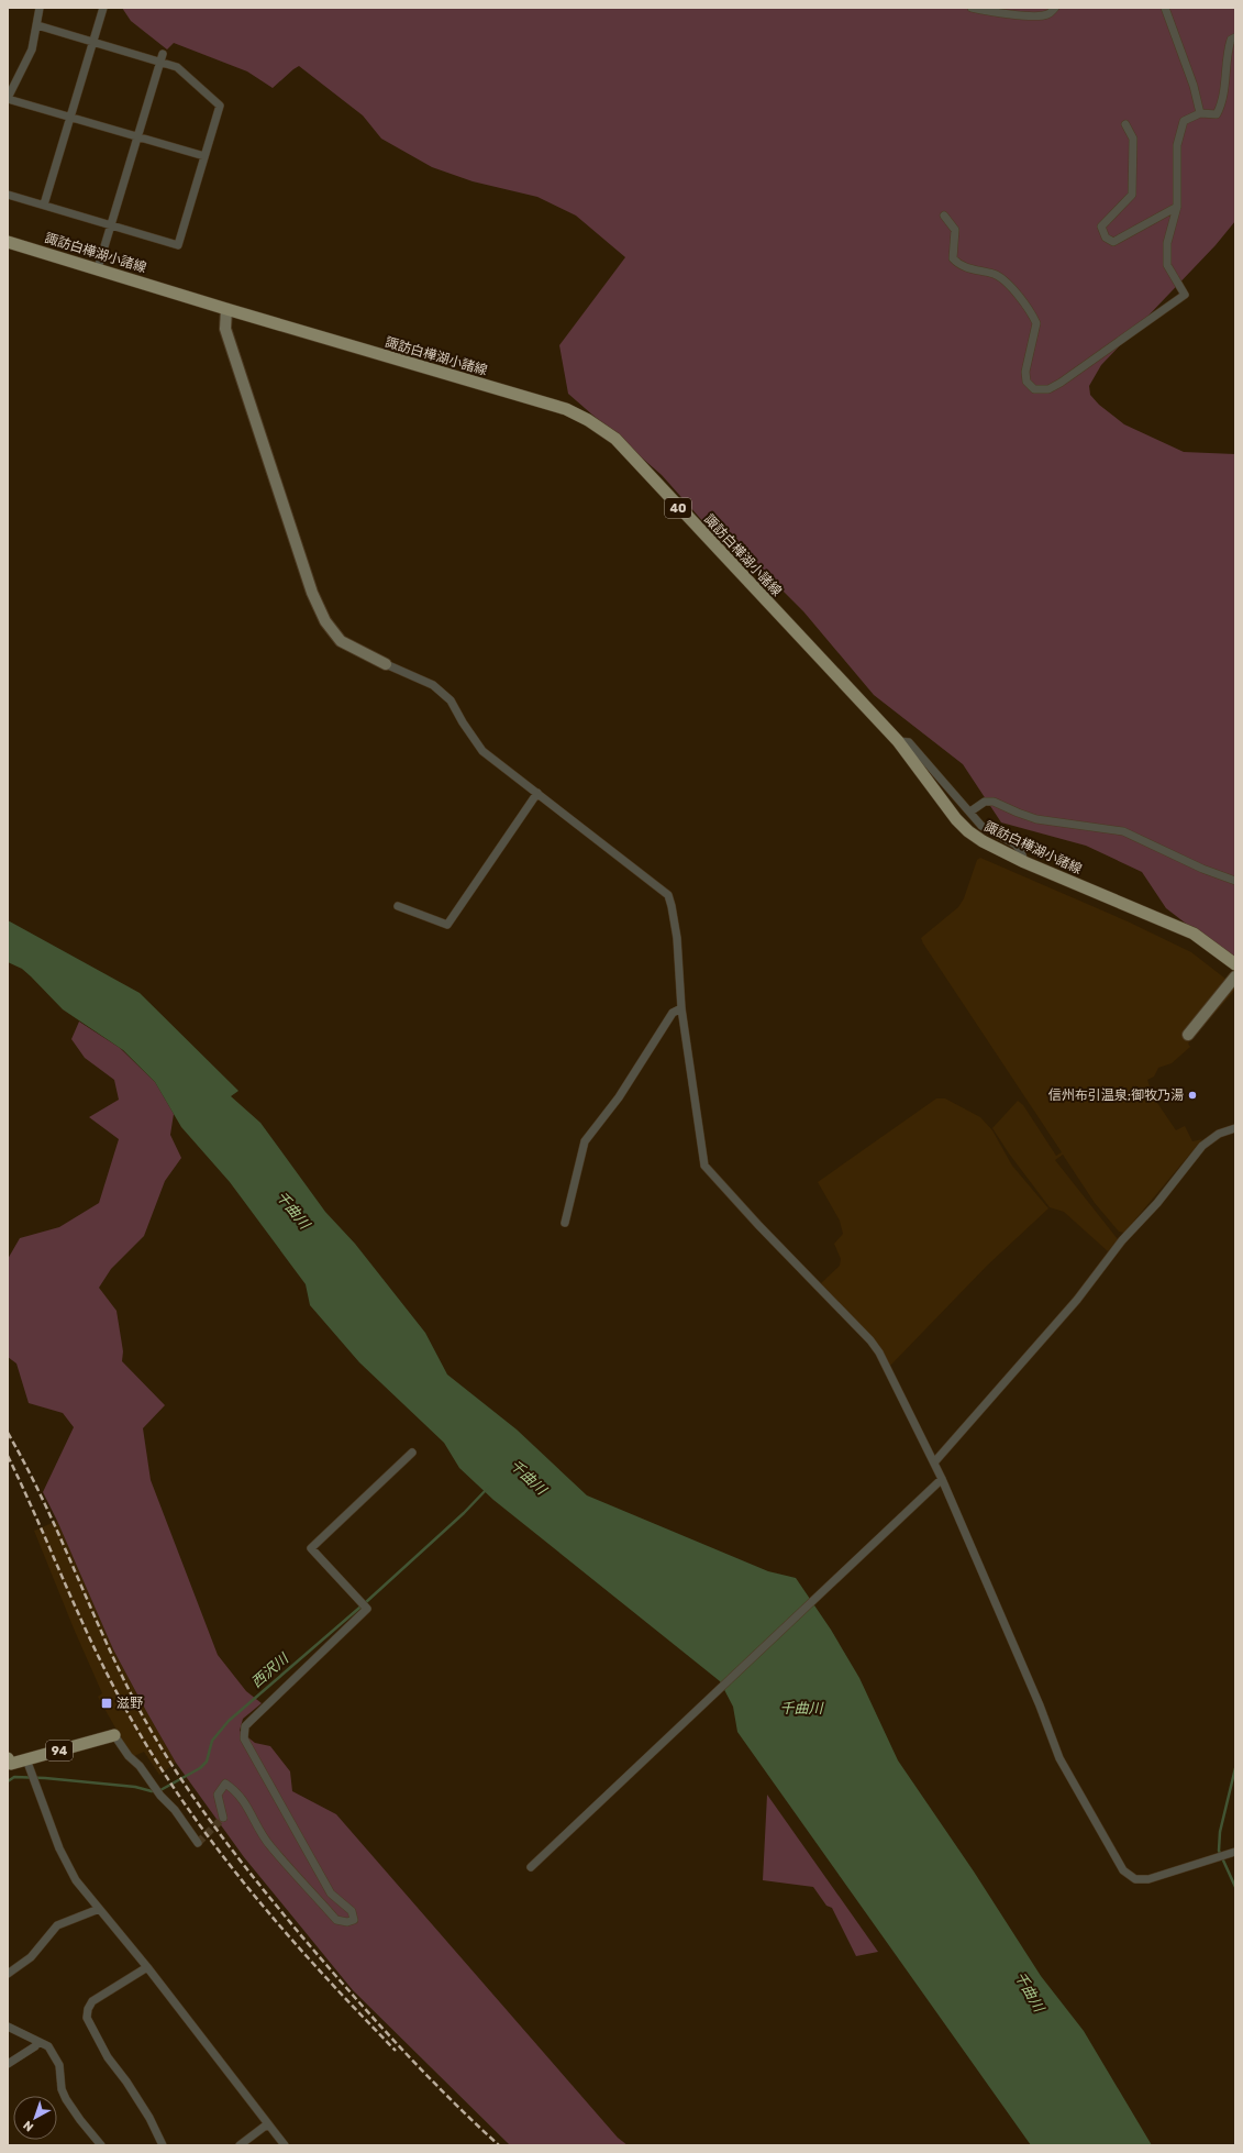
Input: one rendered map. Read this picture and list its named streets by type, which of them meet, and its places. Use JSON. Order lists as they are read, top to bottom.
{
  "streets": {
    "main road": ["諏訪白樺湖小諸線", "40", "94"]
  },
  "water": ["千曲川", "西沢川"],
  "places": {
    "other": ["信州布引温泉;御牧乃湯"],
    "transit": ["滋野"]
  },
  "north": "bottom left"
}
